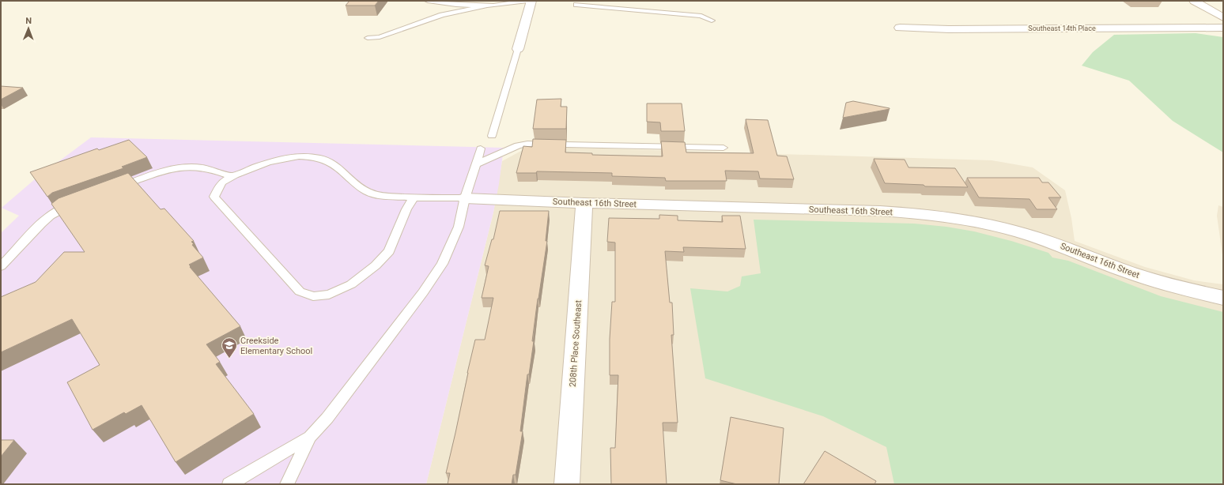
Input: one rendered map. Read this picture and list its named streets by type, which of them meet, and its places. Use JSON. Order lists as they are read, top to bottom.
{
  "streets": {
    "street": ["Southeast 14th Place", "Southeast 16th Street", "208th Place Southeast"]
  },
  "crossings": [
    ["Southeast 16th Street", "208th Place Southeast"]
  ],
  "places": {
    "school or university": ["Creekside Elementary School"]
  },
  "north": "top"
}
